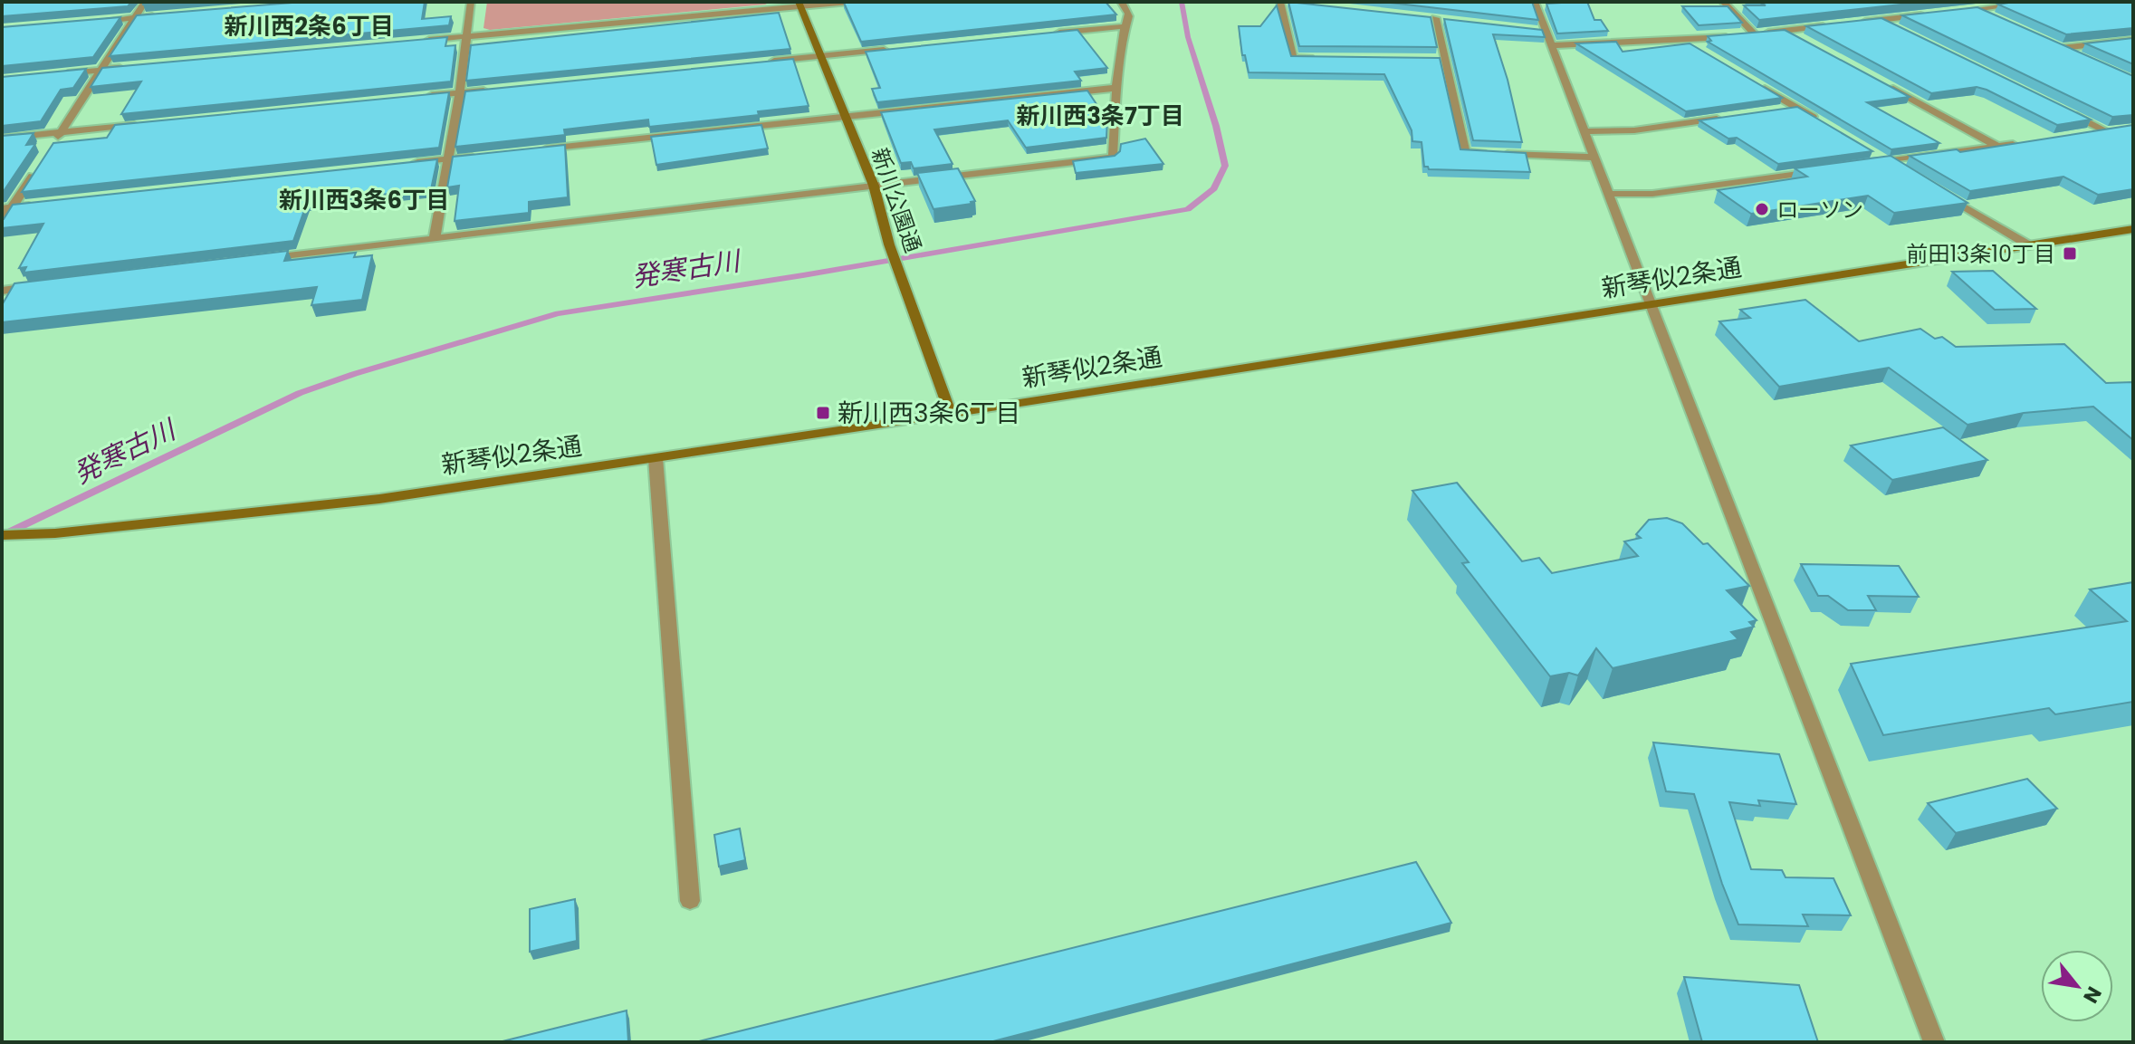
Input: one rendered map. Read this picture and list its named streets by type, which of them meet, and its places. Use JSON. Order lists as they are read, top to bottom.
{
  "streets": {
    "street": ["新川公園通", "新琴似2条通"]
  },
  "crossings": [
    ["新川公園通", "新琴似2条通"]
  ],
  "districts": ["新川西2条6丁目", "新川西3条7丁目", "新川西3条6丁目"],
  "water": ["発寒古川"],
  "places": {
    "other": ["ローソン"],
    "transit": ["前田13条10丁目", "新川西3条6丁目"]
  },
  "north": "bottom right"
}
